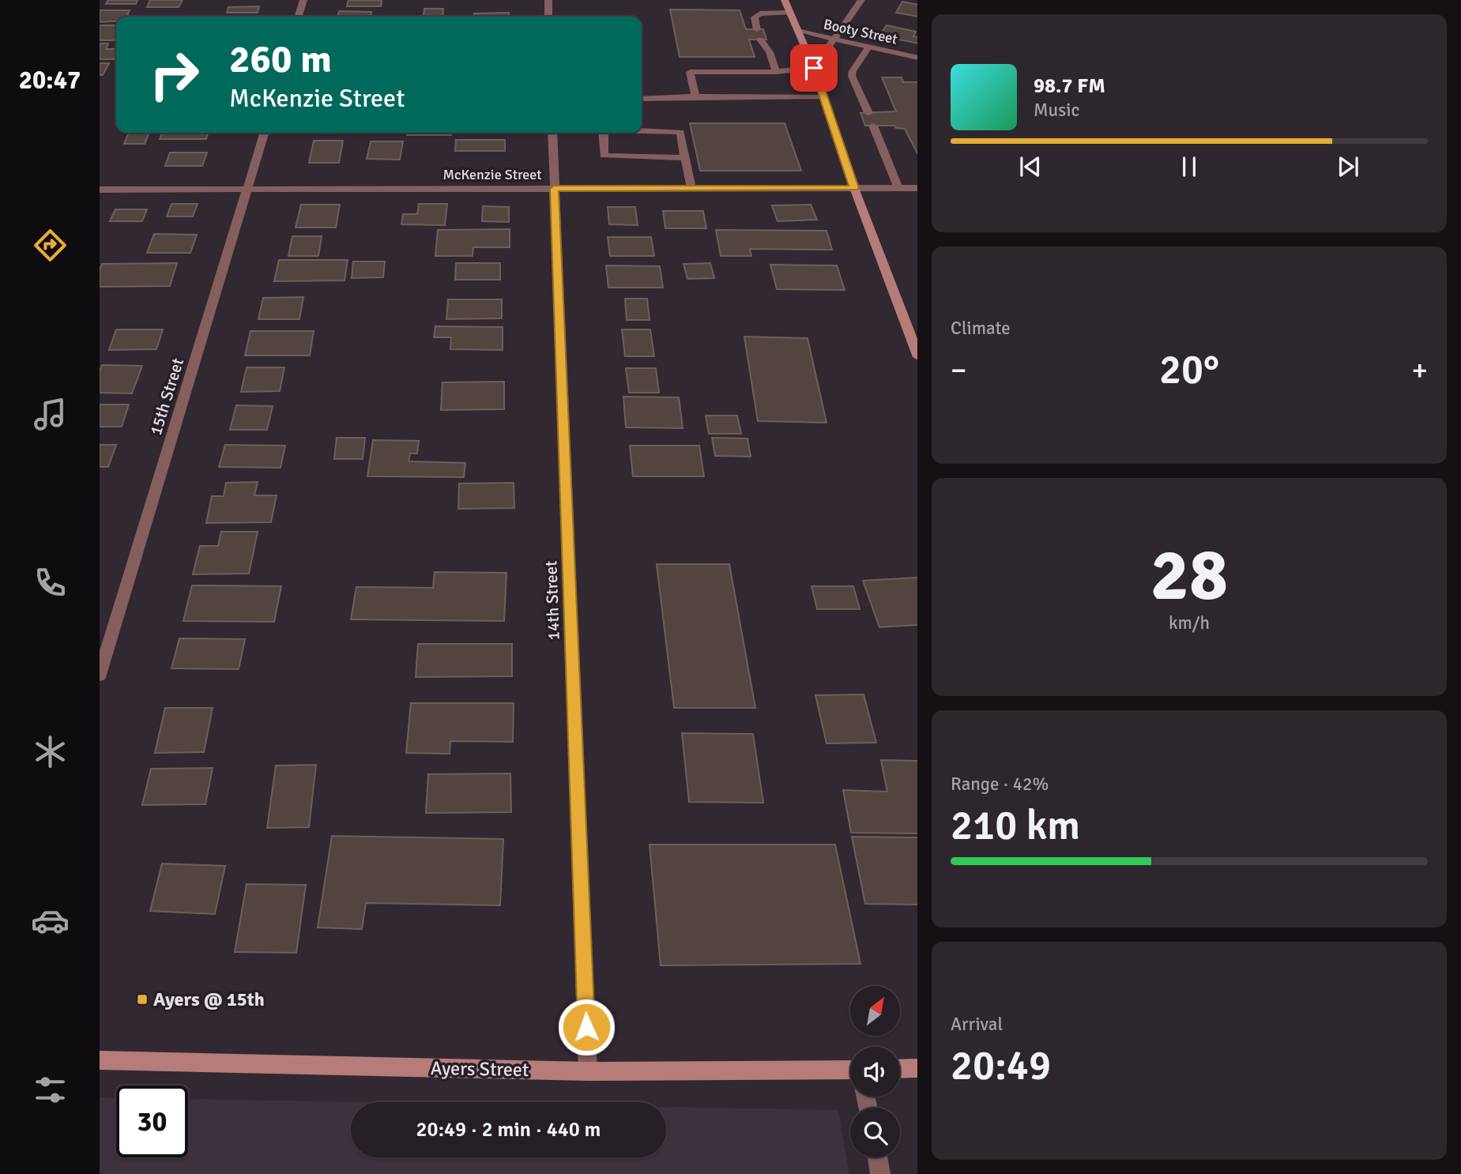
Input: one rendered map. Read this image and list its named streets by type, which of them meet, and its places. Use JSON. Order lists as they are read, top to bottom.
{
  "streets": {
    "main road": ["Ayers Street"],
    "street": [
      "Booty Street",
      "McKenzie Street",
      "15th Street",
      "14th Street"
    ]
  },
  "crossings": [
    ["McKenzie Street", "15th Street"],
    ["McKenzie Street", "14th Street"],
    ["14th Street", "Ayers Street"]
  ],
  "places": {
    "transit": ["Ayers @ 15th"]
  },
  "north": "top right",
  "page": {
    "tabs": "20:47",
    "turn": ["260 m", "McKenzie Street"],
    "song": ["98.7 FM", "Music"],
    "tile": [
      "Climate",
      ["28", "km/h"],
      ["Range · 42%", "210 km"],
      ["Arrival", "20:49"]
    ],
    "heat": ["−", "20°", "+"],
    "limit": "30",
    "trip": "20:49 · 2 min · 440 m"
  }
}
